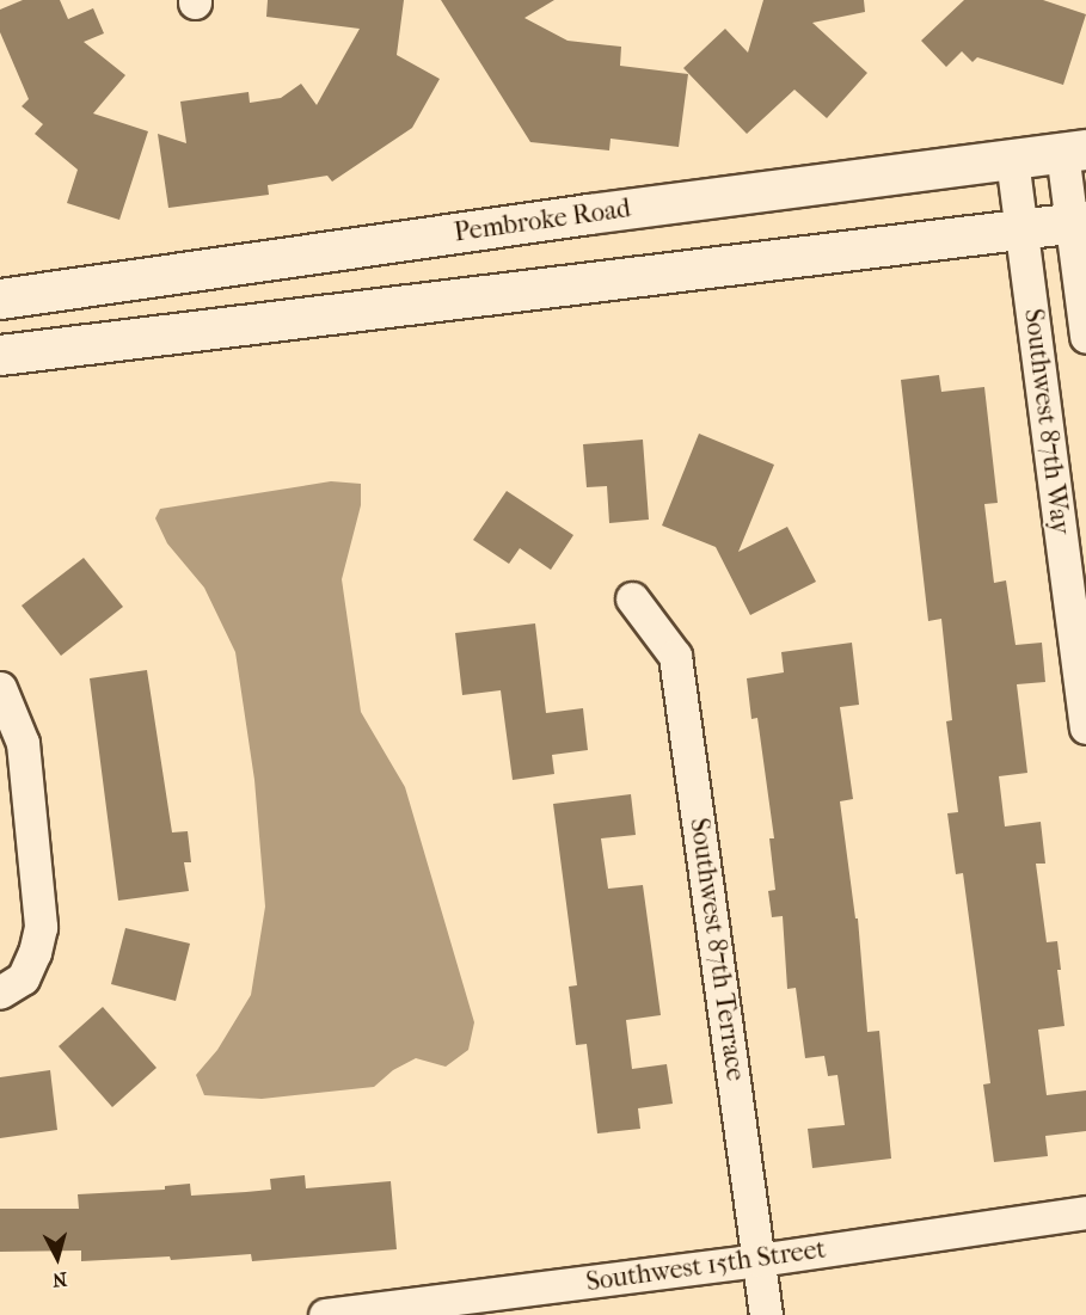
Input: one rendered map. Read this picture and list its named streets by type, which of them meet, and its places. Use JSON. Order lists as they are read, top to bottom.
{
  "streets": {
    "main road": ["Pembroke Road"],
    "street": ["Southwest 87th Way", "Southwest 87th Terrace", "Southwest 15th Street"]
  },
  "crossings": [
    ["Pembroke Road", "Southwest 87th Way"],
    ["Southwest 87th Terrace", "Southwest 15th Street"]
  ],
  "north": "bottom"
}
